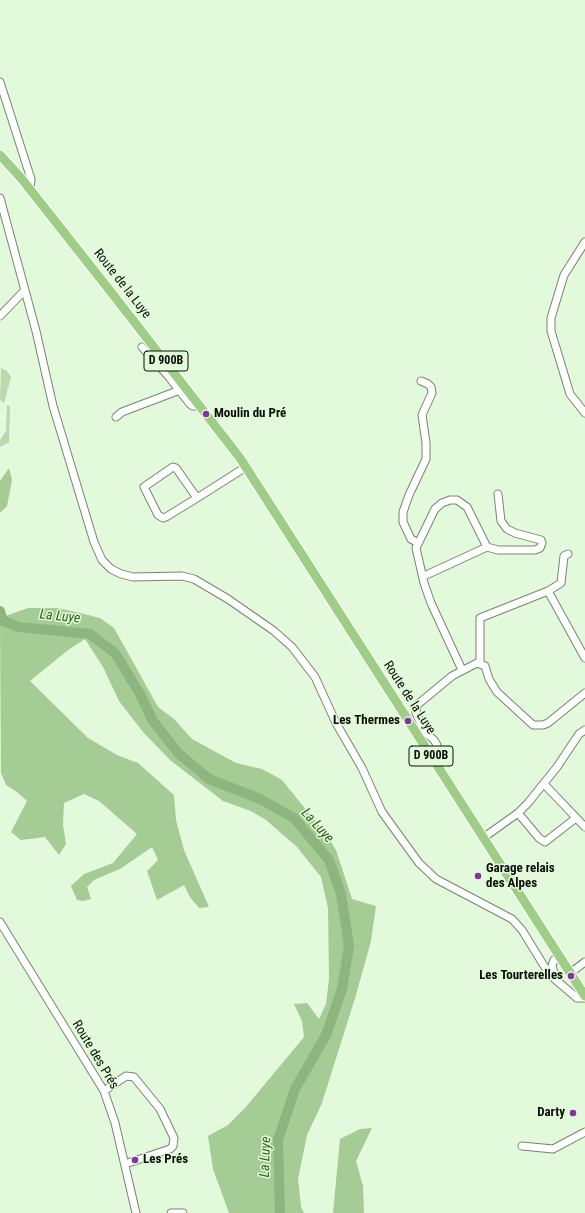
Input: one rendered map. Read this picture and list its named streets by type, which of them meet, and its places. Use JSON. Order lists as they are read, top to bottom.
{
  "streets": {
    "main road": ["Route de la Luye", "D 900B"],
    "street": ["Route des Prés"]
  },
  "water": ["La Luye"],
  "places": [
    "Moulin du Pré",
    "Les Thermes",
    "Garage relais des Alpes",
    "Les Tourterelles",
    "Darty",
    "Les Prés"
  ]
}
